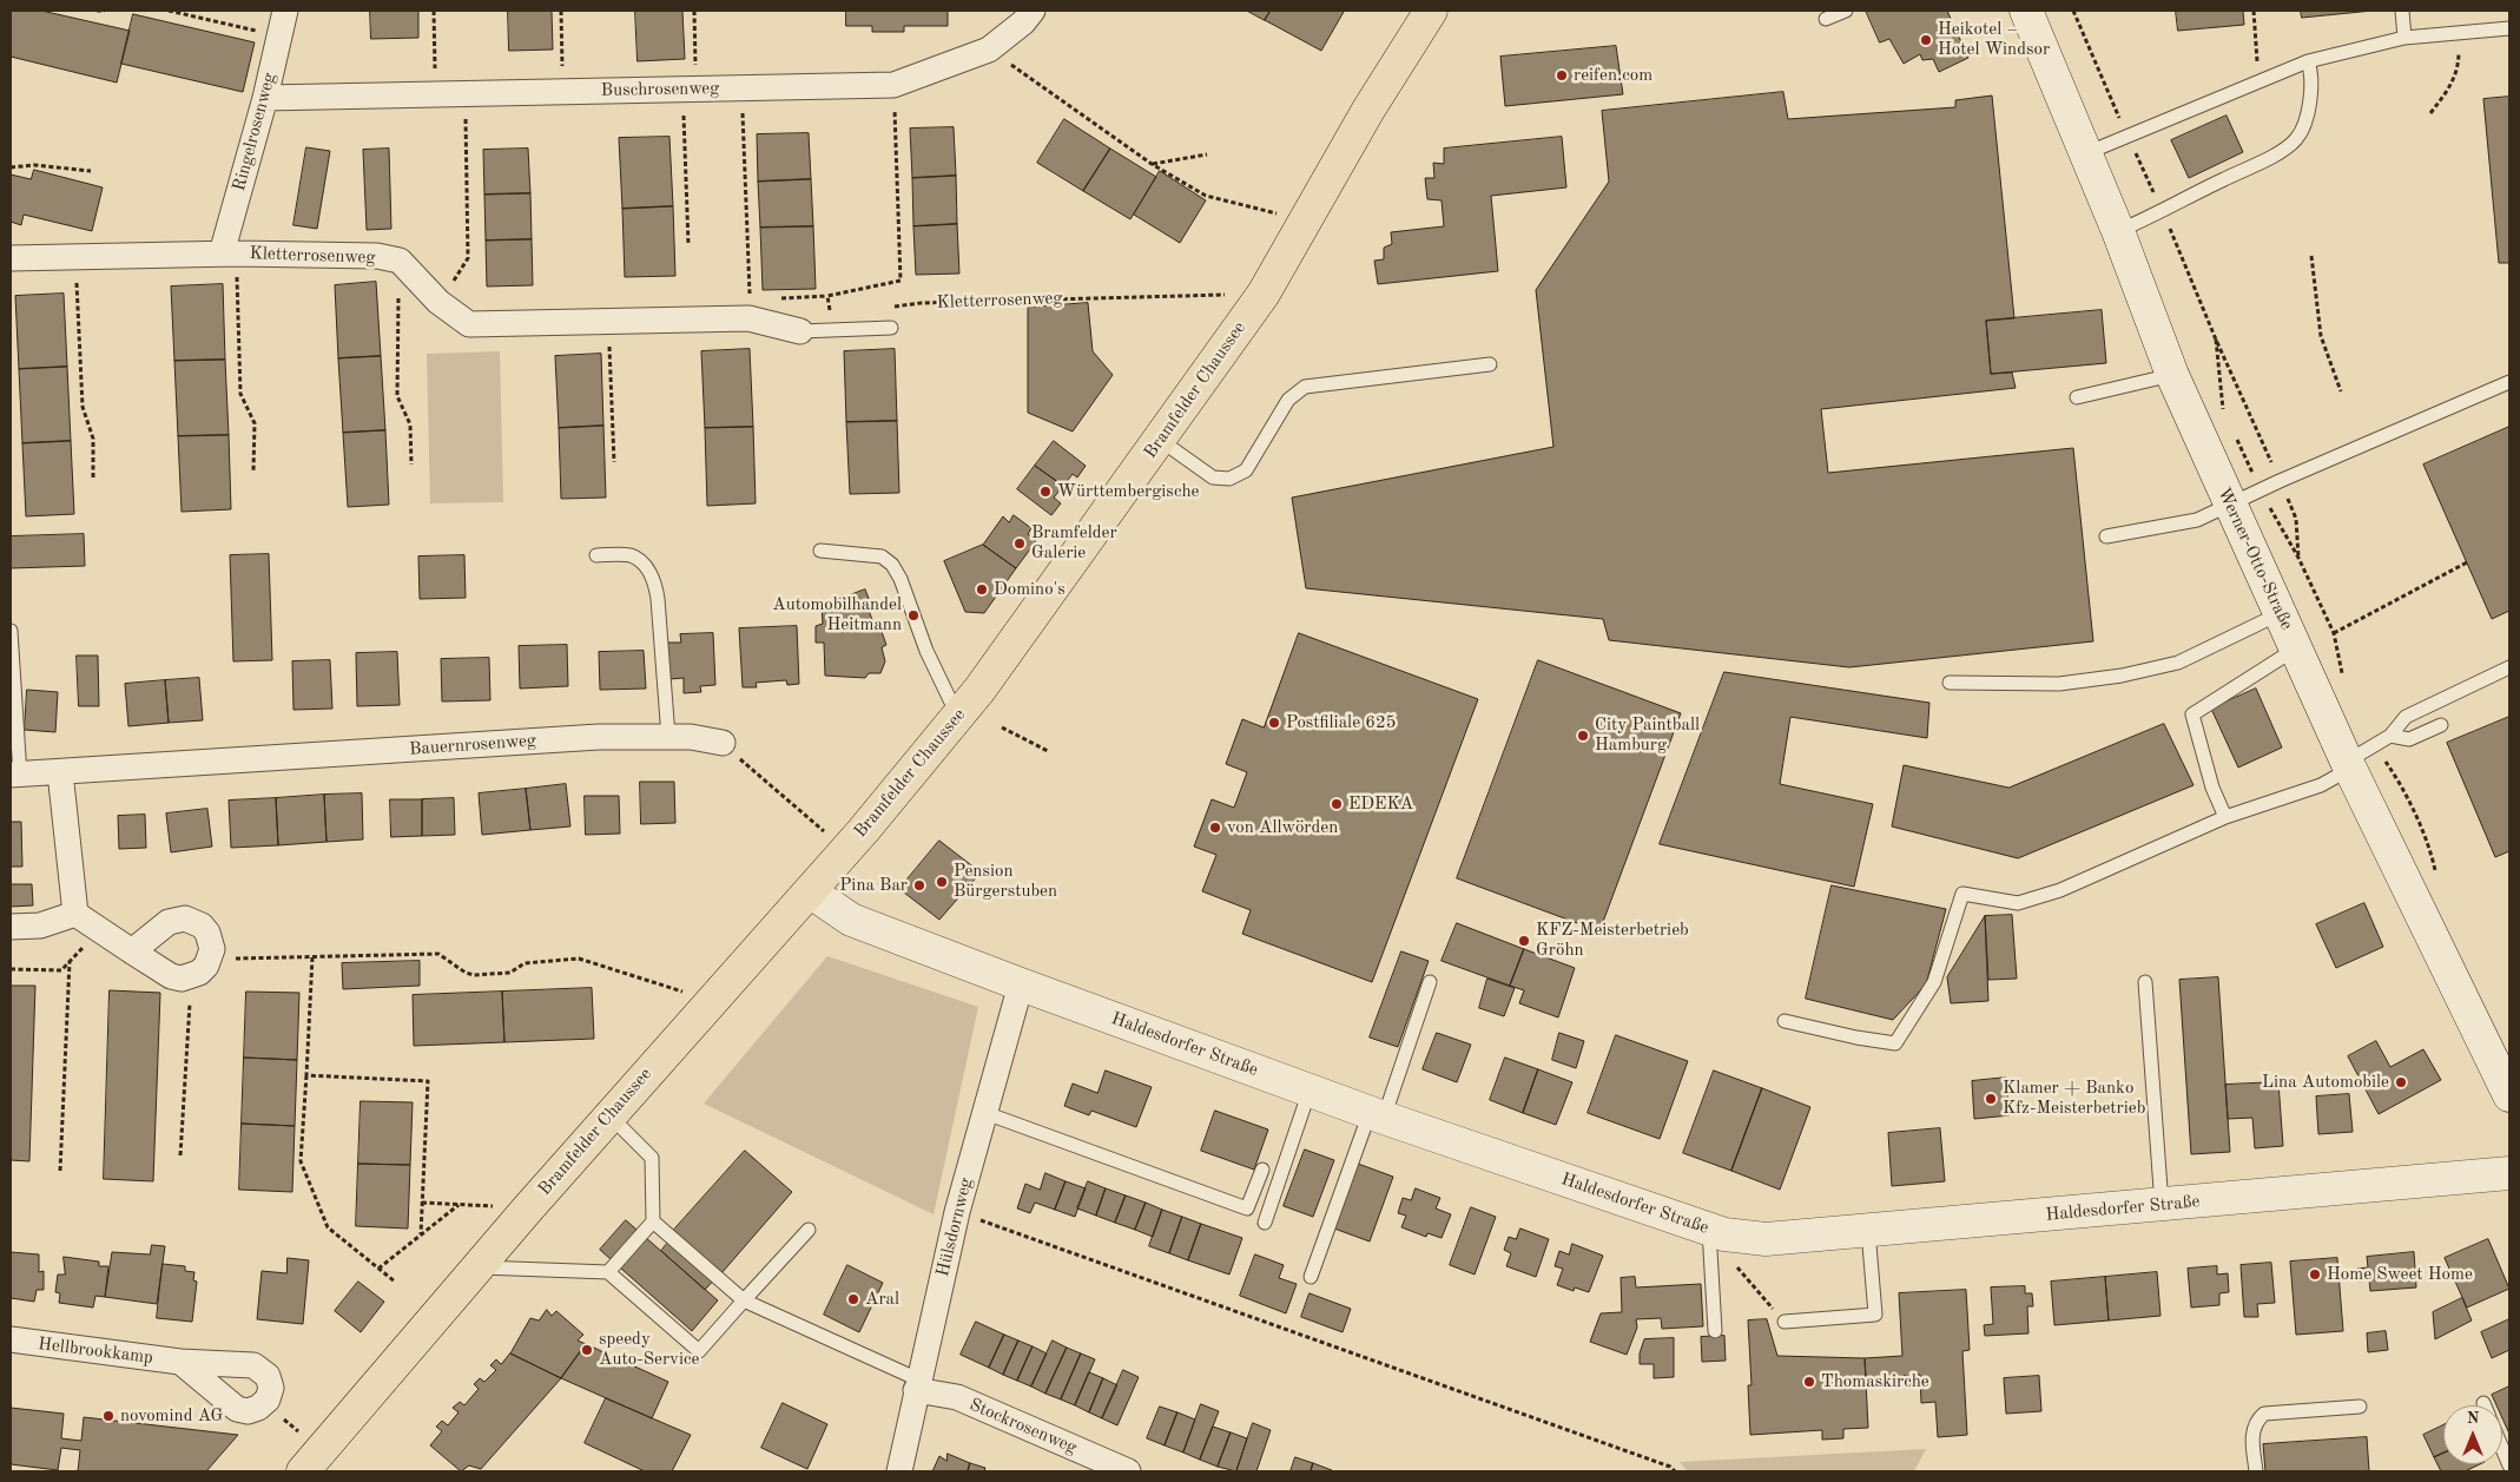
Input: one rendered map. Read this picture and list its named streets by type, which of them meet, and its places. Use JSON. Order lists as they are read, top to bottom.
{
  "streets": {
    "main road": ["Bramfelder Chaussee"],
    "street": [
      "Buschrosenweg",
      "Ringelrosenweg",
      "Kletterrosenweg",
      "Werner-Otto-Straße",
      "Bauernrosenweg",
      "Haldesdorfer Straße",
      "Hülsdornweg",
      "Hellbrookkamp",
      "Stockrosenweg"
    ]
  },
  "crossings": [
    ["Buschrosenweg", "Ringelrosenweg"],
    ["Ringelrosenweg", "Kletterrosenweg"],
    ["Kletterrosenweg", "Bramfelder Chaussee"],
    ["Bramfelder Chaussee", "Haldesdorfer Straße"],
    ["Haldesdorfer Straße", "Hülsdornweg"],
    ["Hülsdornweg", "Stockrosenweg"]
  ],
  "places": [
    "Heikotel – Hotel Windsor",
    "reifen.com",
    "Württembergische",
    "Bramfelder Galerie",
    "Domino's",
    "Automobilhandel Heitmann",
    "Postfiliale 625",
    "City Paintball Hamburg",
    "EDEKA",
    "von Allwörden",
    "Pension Bürgerstuben",
    "Pina Bar",
    "KFZ-Meisterbetrieb Gröhn",
    "Lina Automobile",
    "Klamer + Banko Kfz-Meisterbetrieb",
    "Home Sweet Home",
    "Aral",
    "speedy Auto-Service",
    "Thomaskirche",
    "novomind AG"
  ],
  "north": "top"
}
